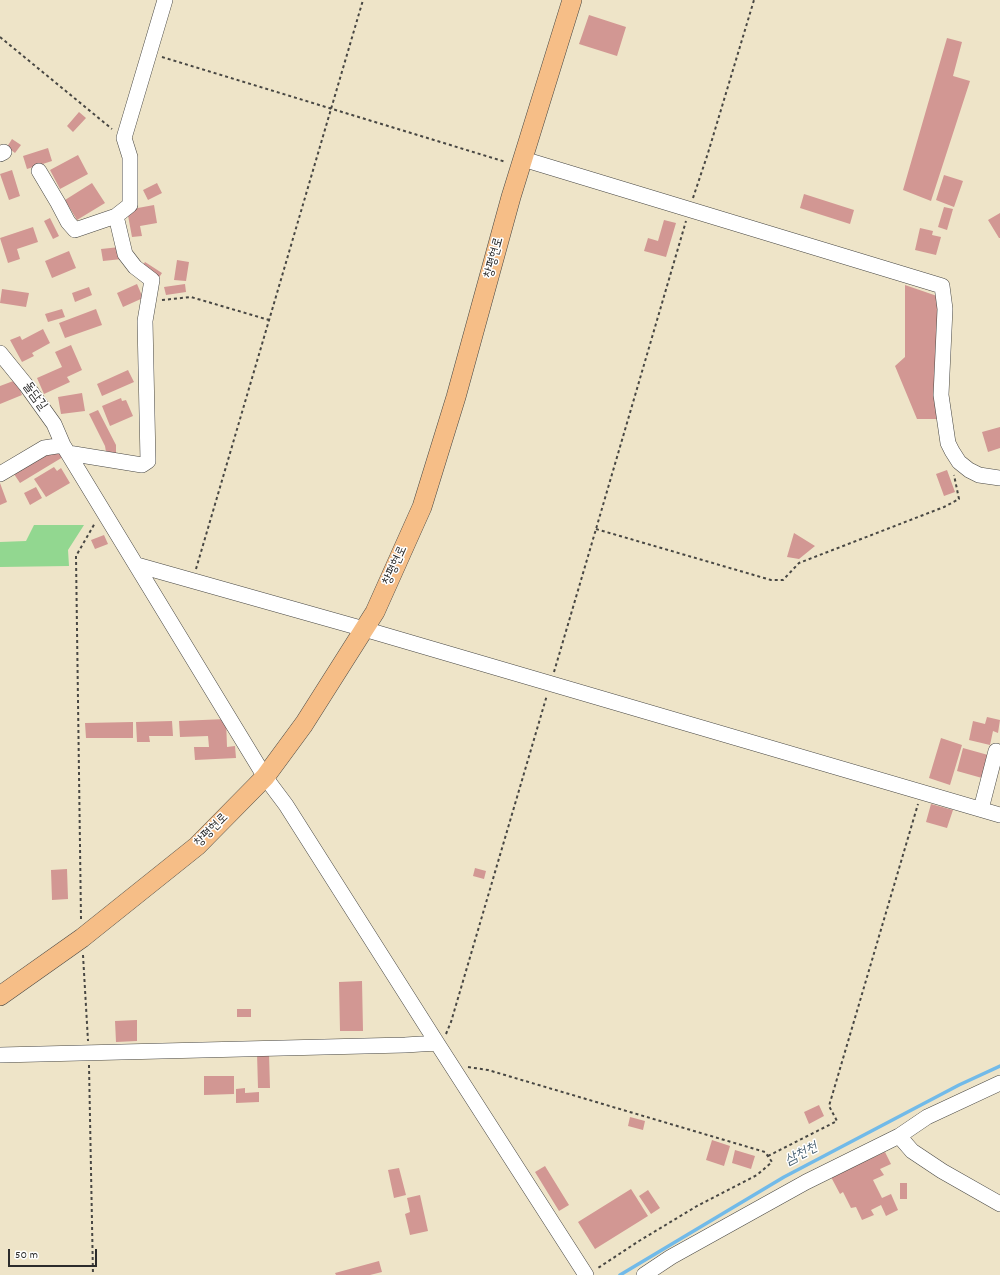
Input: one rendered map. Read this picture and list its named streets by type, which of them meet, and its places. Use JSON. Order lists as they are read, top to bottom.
{
  "streets": {
    "main road": ["창평현로"],
    "street": ["돌담길"]
  },
  "crossings": [
    ["창평현로", "돌담길"]
  ],
  "water": ["삼천천"],
  "scale_bar": "50 m"
}
